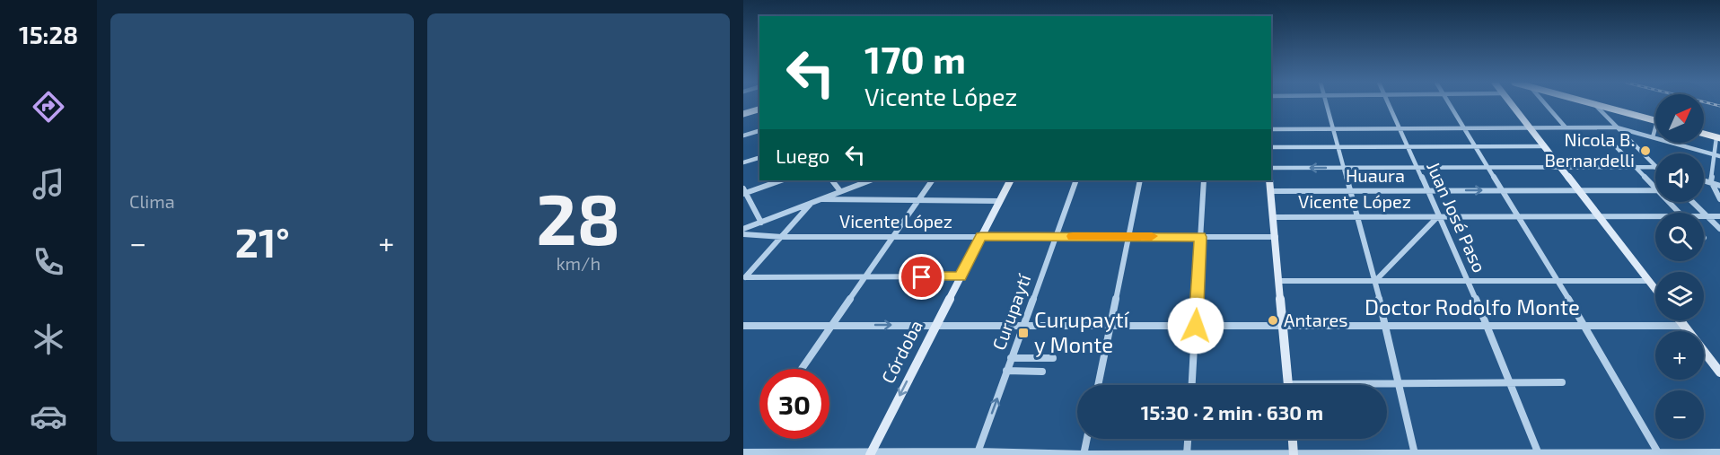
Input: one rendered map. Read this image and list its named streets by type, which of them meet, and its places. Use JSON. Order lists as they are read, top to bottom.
{
  "streets": {
    "street": [
      "Huaura",
      "Vicente López",
      "Juan José Paso",
      "Doctor Rodolfo Monte",
      "Curupaytí",
      "Córdoba"
    ]
  },
  "crossings": [
    ["Huaura", "Juan José Paso"],
    ["Vicente López", "Juan José Paso"],
    ["Vicente López", "Curupaytí"],
    ["Vicente López", "Córdoba"],
    ["Juan José Paso", "Doctor Rodolfo Monte"],
    ["Doctor Rodolfo Monte", "Curupaytí"],
    ["Doctor Rodolfo Monte", "Córdoba"]
  ],
  "one_way": ["Córdoba"],
  "places": {
    "other": ["Nicola B. Bernardelli", "Antares"],
    "transit": ["Curupaytí y Monte"]
  },
  "north": "top right",
  "page": {
    "tabs": "15:28",
    "tile": [
      "Clima",
      ["28", "km/h"]
    ],
    "turn": ["170 m", "Vicente López"],
    "map_buttons": ["+", "−"],
    "then": "Luego",
    "heat": ["−", "21°", "+"],
    "limit": "30",
    "trip": "15:30 · 2 min · 630 m"
  }
}
